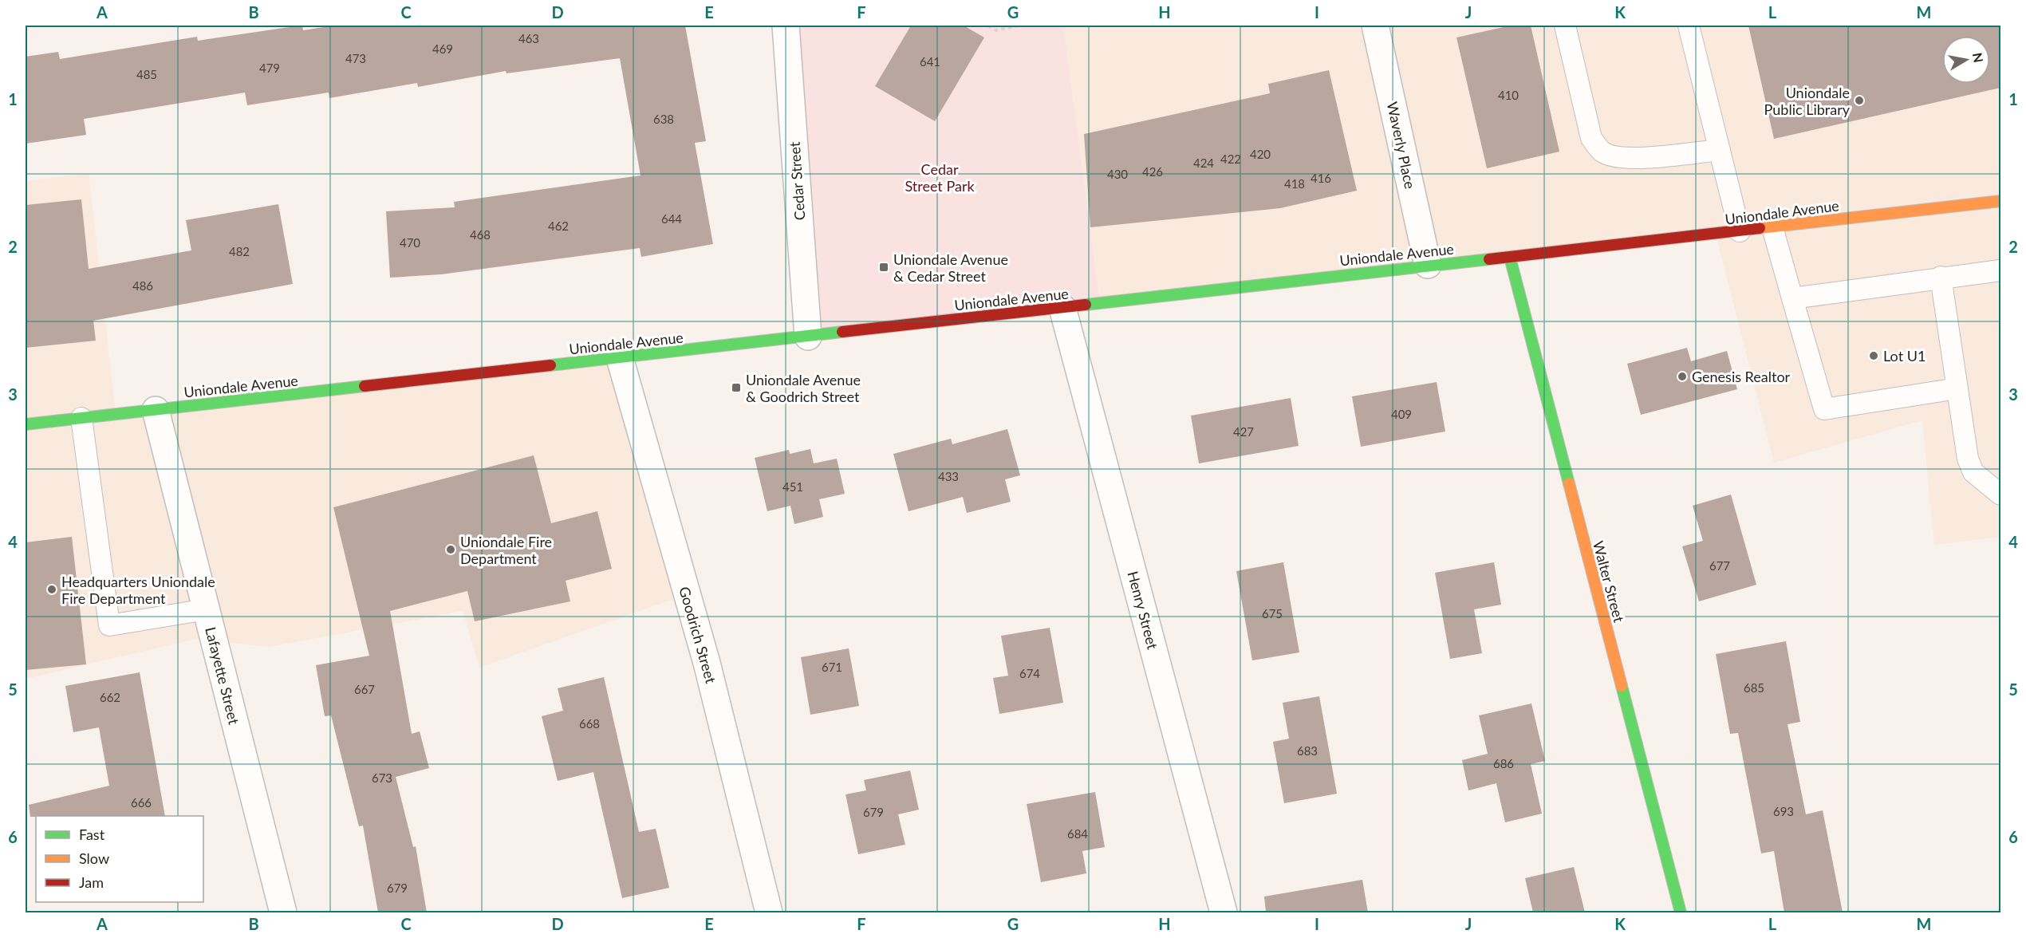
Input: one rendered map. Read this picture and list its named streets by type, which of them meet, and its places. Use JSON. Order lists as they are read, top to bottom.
{
  "streets": {
    "main road": ["Uniondale Avenue", "Walter Street"],
    "street": [
      "Waverly Place",
      "Cedar Street",
      "Henry Street",
      "Goodrich Street",
      "Lafayette Street"
    ]
  },
  "crossings": [
    ["Waverly Place", "Uniondale Avenue"],
    ["Cedar Street", "Uniondale Avenue"],
    ["Uniondale Avenue", "Walter Street"],
    ["Uniondale Avenue", "Henry Street"],
    ["Uniondale Avenue", "Goodrich Street"],
    ["Uniondale Avenue", "Lafayette Street"]
  ],
  "parks": ["Cedar Street Park"],
  "places": {
    "other": [
      "Uniondale Public Library",
      "Lot U1",
      "Genesis Realtor",
      "Uniondale Fire Department",
      "Headquarters Uniondale Fire Department"
    ],
    "transit": ["Uniondale Avenue & Cedar Street", "Uniondale Avenue & Goodrich Street"]
  },
  "house_numbers": [
    "463",
    "469",
    "473",
    "641",
    "479",
    "485",
    "410",
    "638",
    "420",
    "422",
    "424",
    "426",
    "430",
    "416",
    "418",
    "644",
    "462",
    "468",
    "470",
    "482",
    "486",
    "409",
    "427",
    "433",
    "451",
    "677",
    "675",
    "671",
    "674",
    "685",
    "667",
    "662",
    "668",
    "683",
    "686",
    "673",
    "666",
    "693",
    "679",
    "684",
    "679"
  ],
  "legend": ["Fast", "Slow", "Jam"],
  "north": "right",
  "grid": {
    "columns": [
      "A",
      "B",
      "C",
      "D",
      "E",
      "F",
      "G",
      "H",
      "I",
      "J",
      "K",
      "L",
      "M"
    ],
    "rows": [
      "1",
      "2",
      "3",
      "4",
      "5",
      "6"
    ]
  }
}
